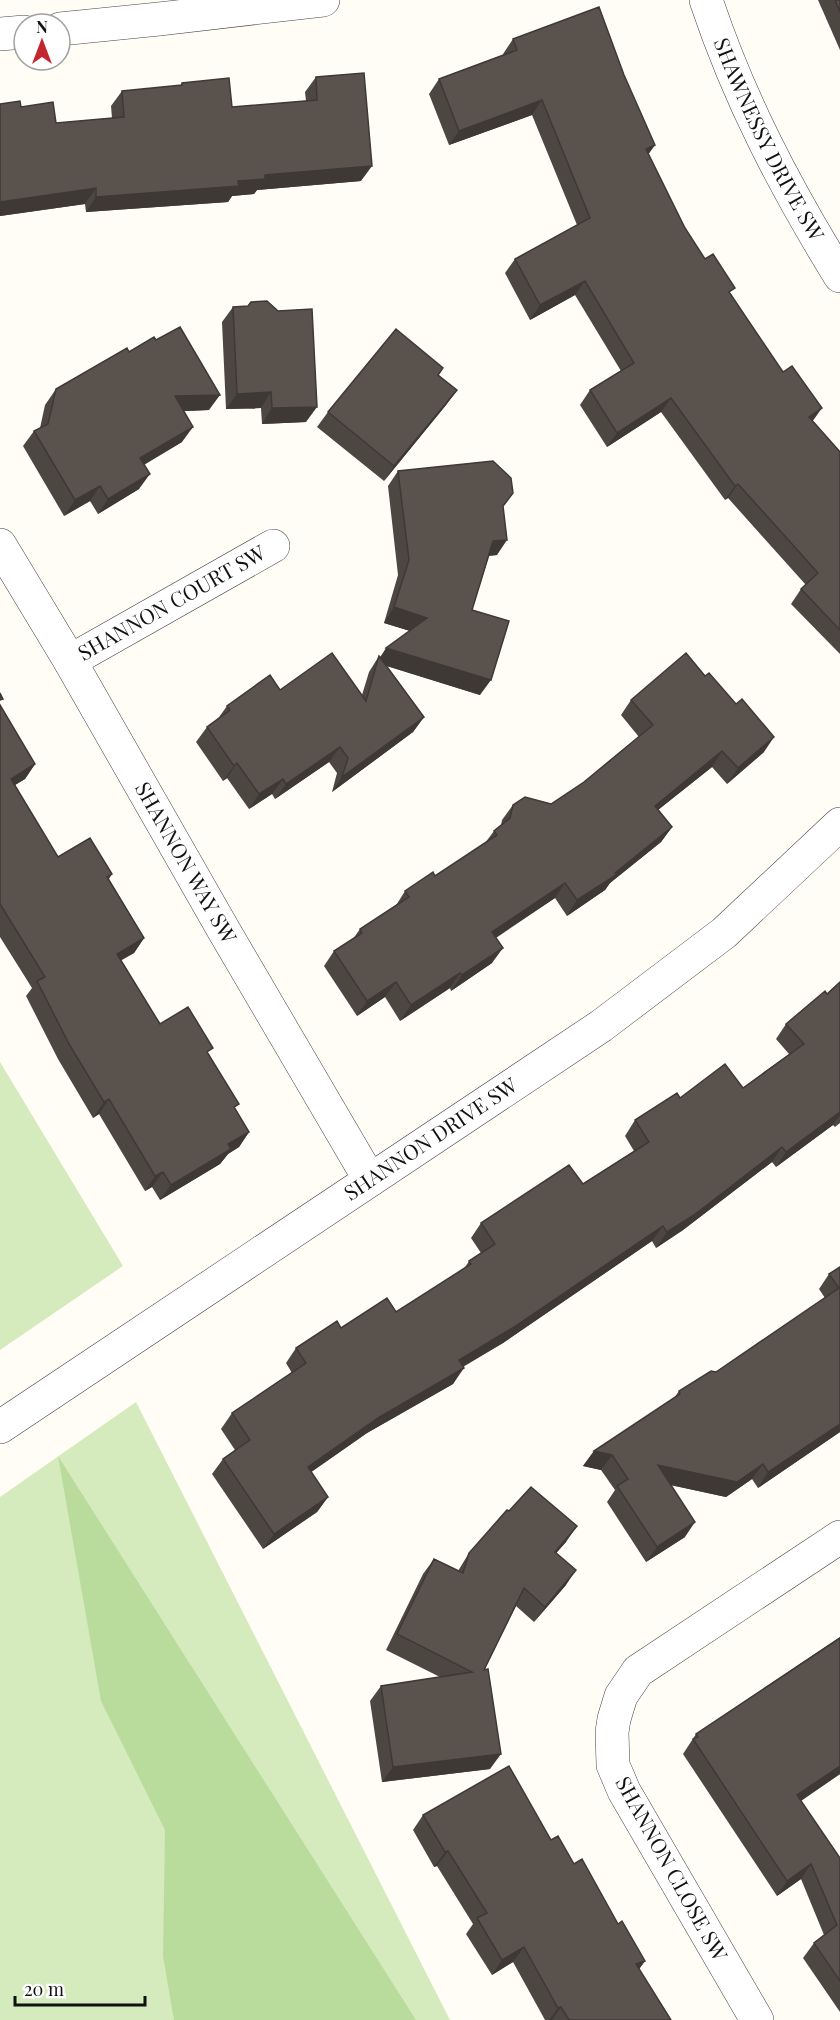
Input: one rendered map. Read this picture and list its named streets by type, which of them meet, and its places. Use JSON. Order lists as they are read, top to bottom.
{
  "streets": {
    "street": [
      "SHAWNESSY DRIVE SW",
      "SHANNON COURT SW",
      "SHANNON WAY SW",
      "SHANNON DRIVE SW",
      "SHANNON CLOSE SW"
    ]
  },
  "crossings": [
    ["SHANNON COURT SW", "SHANNON WAY SW"],
    ["SHANNON WAY SW", "SHANNON DRIVE SW"]
  ],
  "scale_bar": "20 m",
  "north": "top"
}
